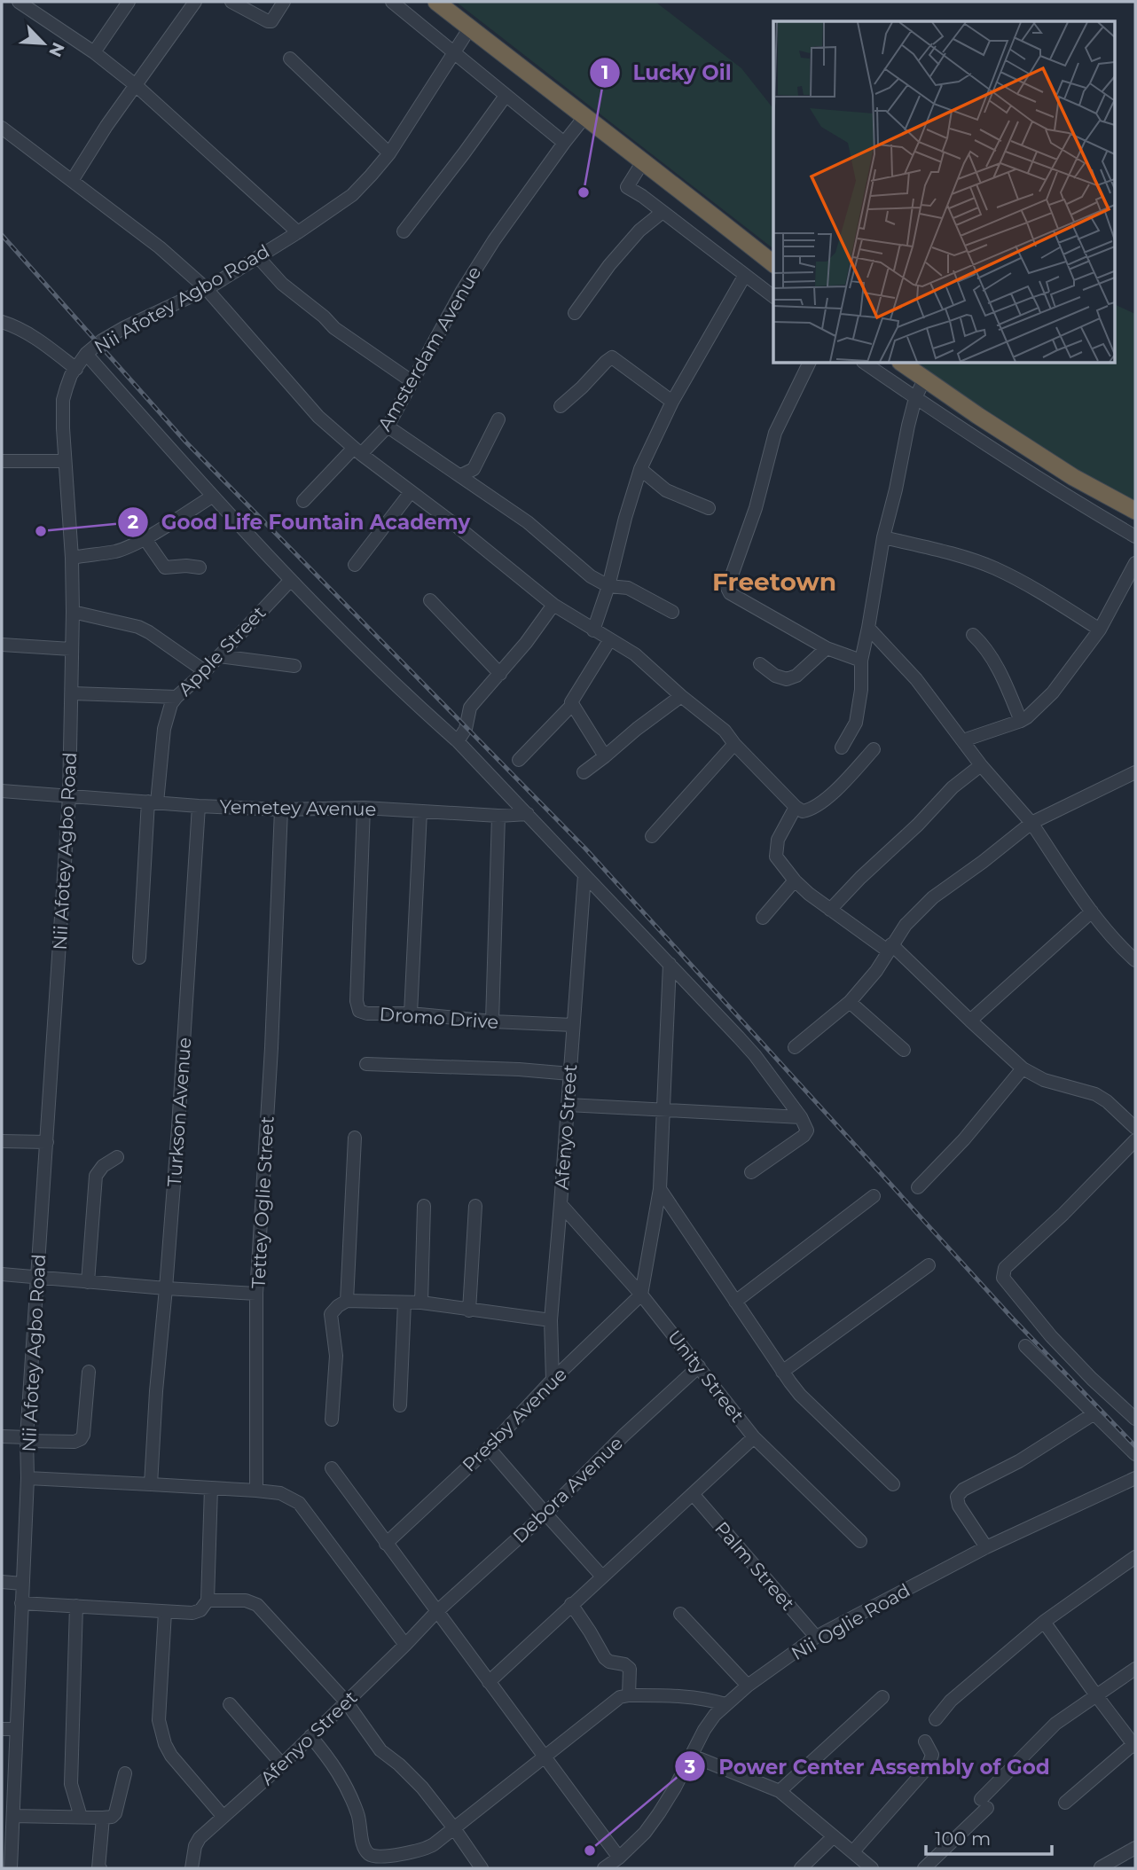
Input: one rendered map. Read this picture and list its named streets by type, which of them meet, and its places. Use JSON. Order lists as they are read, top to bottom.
{
  "streets": {
    "street": [
      "Nii Afotey Agbo Road",
      "Amsterdam Avenue",
      "Apple Street",
      "Yemetey Avenue",
      "Dromo Drive",
      "Turkson Avenue",
      "Afenyo Street",
      "Tettey Oglie Street",
      "Unity Street",
      "Presby Avenue",
      "Debora Avenue",
      "Palm Street",
      "Nii Oglie Road"
    ]
  },
  "crossings": [
    ["Nii Afotey Agbo Road", "Yemetey Avenue"],
    ["Apple Street", "Yemetey Avenue"],
    ["Yemetey Avenue", "Dromo Drive"],
    ["Yemetey Avenue", "Turkson Avenue"],
    ["Yemetey Avenue", "Tettey Oglie Street"],
    ["Dromo Drive", "Afenyo Street"],
    ["Afenyo Street", "Unity Street"],
    ["Afenyo Street", "Presby Avenue"],
    ["Afenyo Street", "Debora Avenue"],
    ["Unity Street", "Presby Avenue"],
    ["Unity Street", "Debora Avenue"],
    ["Palm Street", "Nii Oglie Road"]
  ],
  "districts": ["Freetown"],
  "places": ["Lucky Oil", "Good Life Fountain Academy", "Power Center Assembly of God"],
  "scale_bar": "100 m",
  "north": "bottom right"
}
